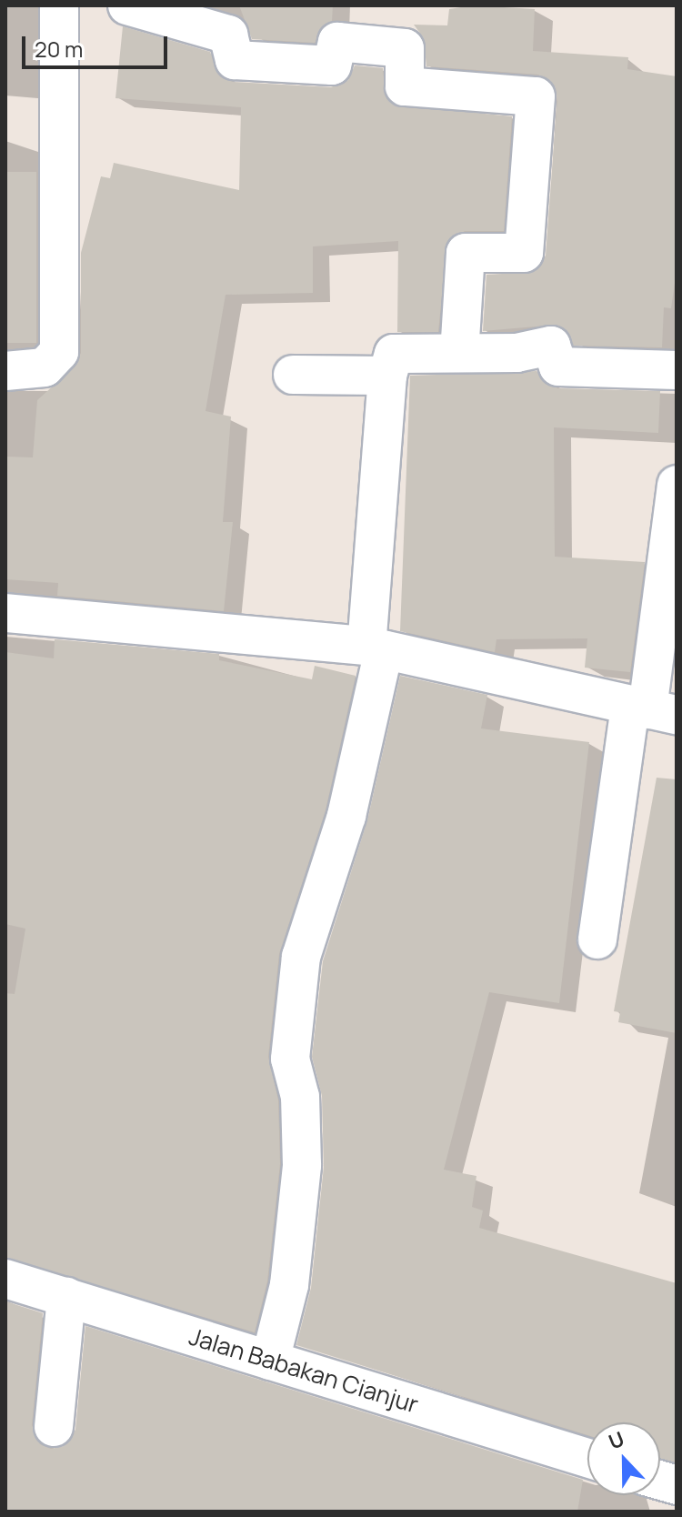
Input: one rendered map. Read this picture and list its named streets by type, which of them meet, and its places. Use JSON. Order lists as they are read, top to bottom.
{
  "streets": {
    "street": ["Jalan Babakan Cianjur"]
  },
  "scale_bar": "20 m",
  "north": "top"
}
